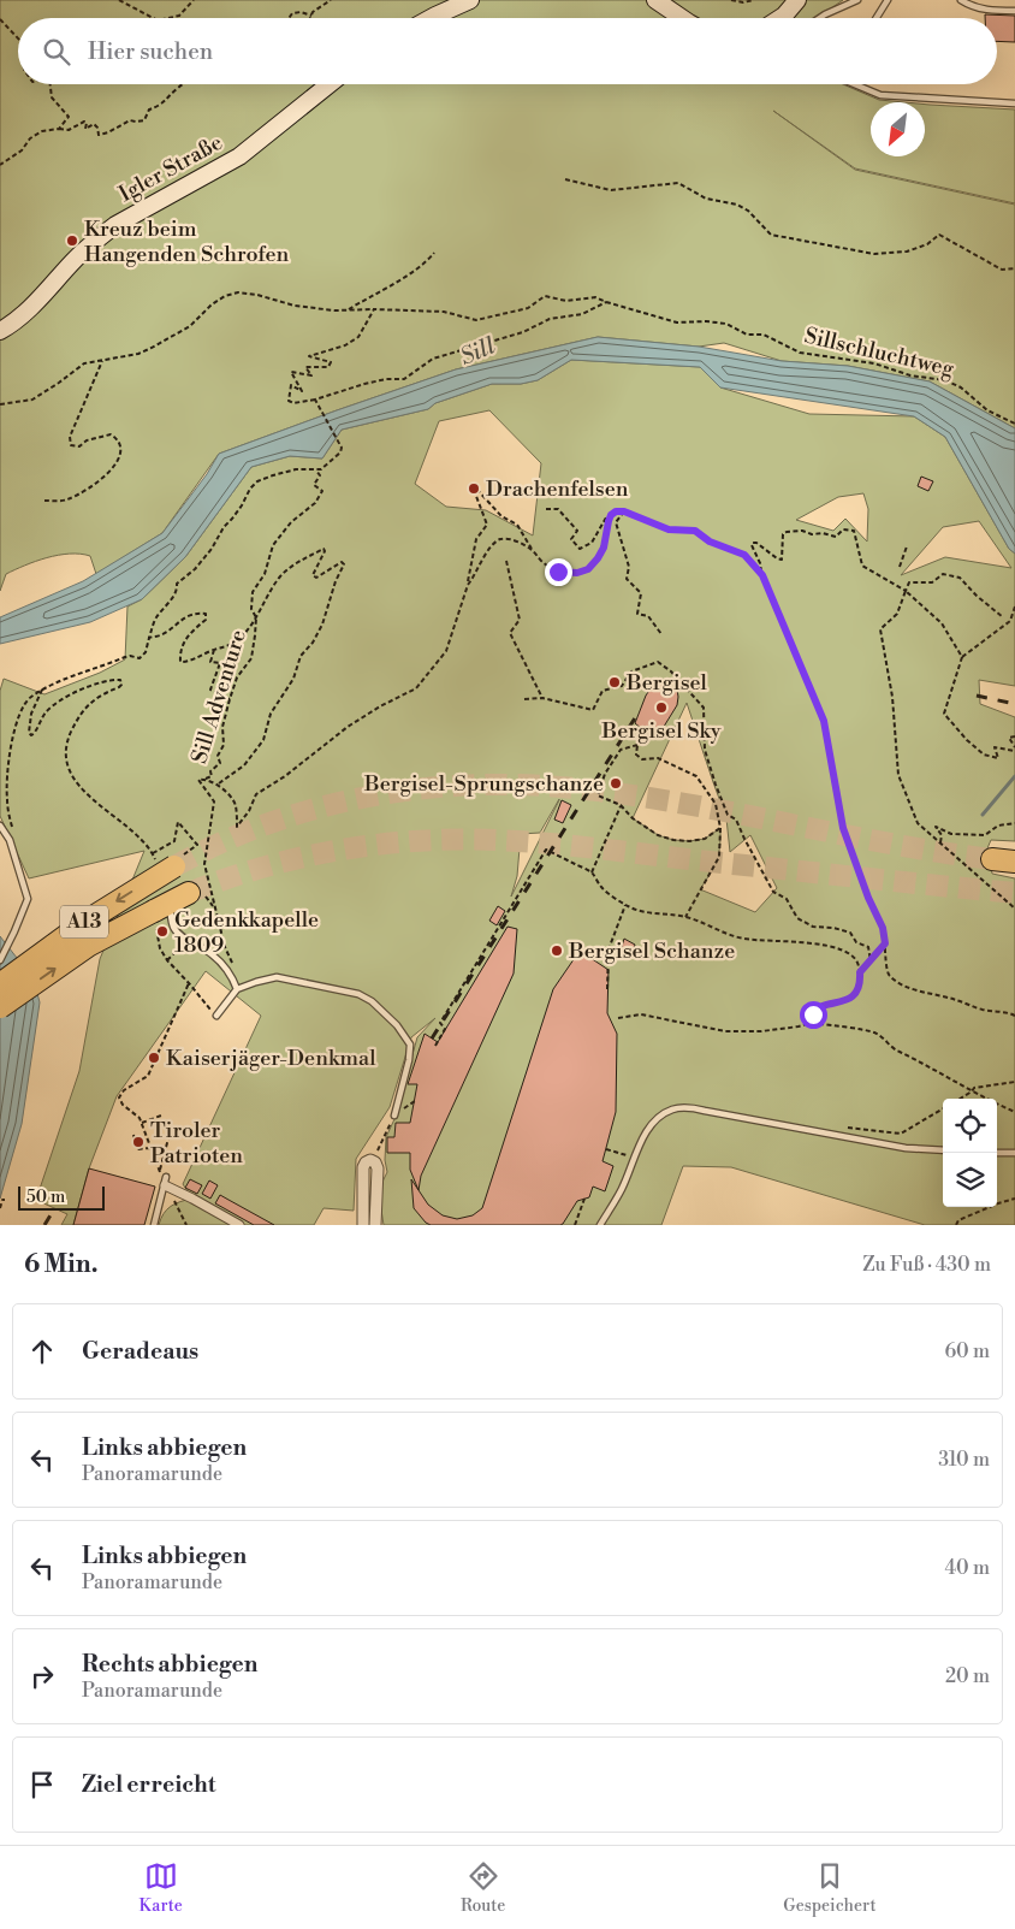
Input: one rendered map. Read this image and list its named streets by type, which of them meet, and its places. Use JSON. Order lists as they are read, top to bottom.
{
  "streets": {
    "highway": ["A13"],
    "main road": ["Igler Straße"],
    "path": ["Sillschluchtweg", "Sill Adventure"]
  },
  "water": ["Sill"],
  "places": [
    "Kreuz beim Hangenden Schrofen",
    "Drachenfelsen",
    "Bergisel",
    "Bergisel Sky",
    "Bergisel-Sprungschanze",
    "Gedenkkapelle 1809",
    "Bergisel Schanze",
    "Kaiserjäger-Denkmal",
    "Tiroler Patrioten"
  ],
  "scale_bar": "50 m",
  "north": "bottom left",
  "page": {
    "search": "Hier suchen",
    "scale": "50 m",
    "heading": ["6 Min.", "Zu Fuß · 430 m"],
    "list": [
      ["Geradeaus", "60 m"],
      ["Links abbiegen", "Panoramarunde", "310 m"],
      ["Links abbiegen", "Panoramarunde", "40 m"],
      ["Rechts abbiegen", "Panoramarunde", "20 m"],
      "Ziel erreicht"
    ],
    "nav": ["Karte", "Route", "Gespeichert"]
  }
}
